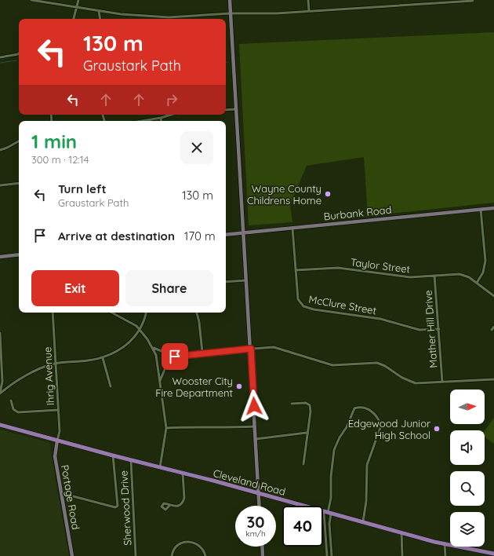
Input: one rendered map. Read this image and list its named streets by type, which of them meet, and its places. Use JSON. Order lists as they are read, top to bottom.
{
  "streets": {
    "main road": ["Cleveland Road"],
    "street": [
      "Burbank Road",
      "Taylor Street",
      "McClure Street",
      "Mather Hill Drive",
      "Ihrig Avenue",
      "Portage Road",
      "Sherwood Drive"
    ]
  },
  "crossings": [
    ["Burbank Road", "McClure Street"],
    ["Taylor Street", "McClure Street"],
    ["Taylor Street", "Mather Hill Drive"],
    ["McClure Street", "Mather Hill Drive"],
    ["Ihrig Avenue", "Cleveland Road"],
    ["Ihrig Avenue", "Portage Road"],
    ["Cleveland Road", "Portage Road"],
    ["Cleveland Road", "Sherwood Drive"]
  ],
  "places": ["Wayne County Childrens Home", "Wooster City Fire Department", "Edgewood Junior High School"],
  "north": "right",
  "page": {
    "turn": ["130 m", "Graustark Path"],
    "heading": ["1 min", "300 m · 12:14"],
    "list": [
      {
        "name": "Turn left",
        "note": "Graustark Path",
        "value": "130 m"
      },
      {
        "name": "Arrive at destination",
        "value": "170 m"
      }
    ],
    "buttons": ["Exit", "Share"],
    "speed": "30 km/h",
    "limit": "40"
  }
}
